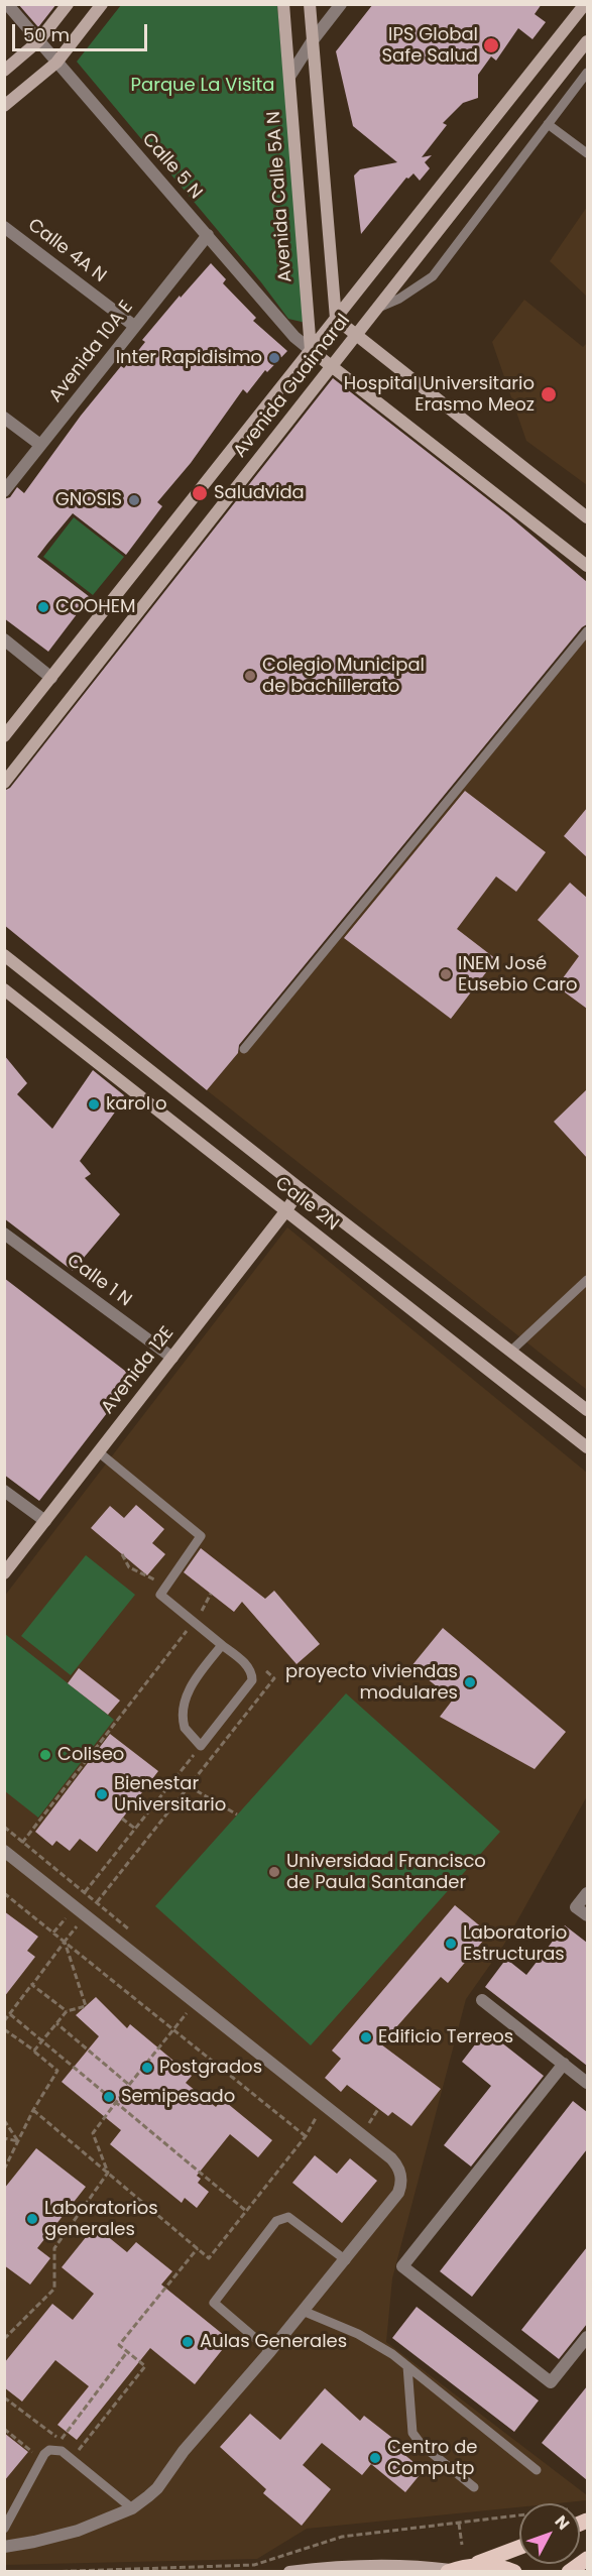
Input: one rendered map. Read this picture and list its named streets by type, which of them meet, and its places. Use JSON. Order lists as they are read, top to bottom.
{
  "streets": {
    "street": [
      "Calle 5 N",
      "Avenida Calle 5A N",
      "Calle 4A N",
      "Avenida 10A E",
      "Avenida Guaimaral",
      "Calle 2N",
      "Calle 1 N",
      "Avenida 12E"
    ]
  },
  "crossings": [
    ["Calle 5 N", "Avenida Calle 5A N"],
    ["Calle 5 N", "Avenida 10A E"],
    ["Calle 5 N", "Avenida Guaimaral"],
    ["Avenida Calle 5A N", "Avenida Guaimaral"],
    ["Calle 4A N", "Avenida 10A E"],
    ["Calle 2N", "Avenida 12E"],
    ["Calle 1 N", "Avenida 12E"]
  ],
  "parks": ["Parque La Visita"],
  "places": [
    "IPS Global Safe Salud",
    "Inter Rapidisimo",
    "Hospital Universitario Erasmo Meoz",
    "Saludvida",
    "GNOSIS",
    "COOHEM",
    "Colegio Municipal de bachillerato",
    "INEM José Eusebio Caro",
    "karol o",
    "proyecto viviendas modulares",
    "Coliseo",
    "Bienestar Universitario",
    "Universidad Francisco de Paula Santander",
    "Laboratorio Estructuras",
    "Edificio Terreos",
    "Postgrados",
    "Semipesado",
    "Laboratorios generales",
    "Aulas Generales",
    "Centro de Computp"
  ],
  "scale_bar": "50 m",
  "north": "top right"
}
